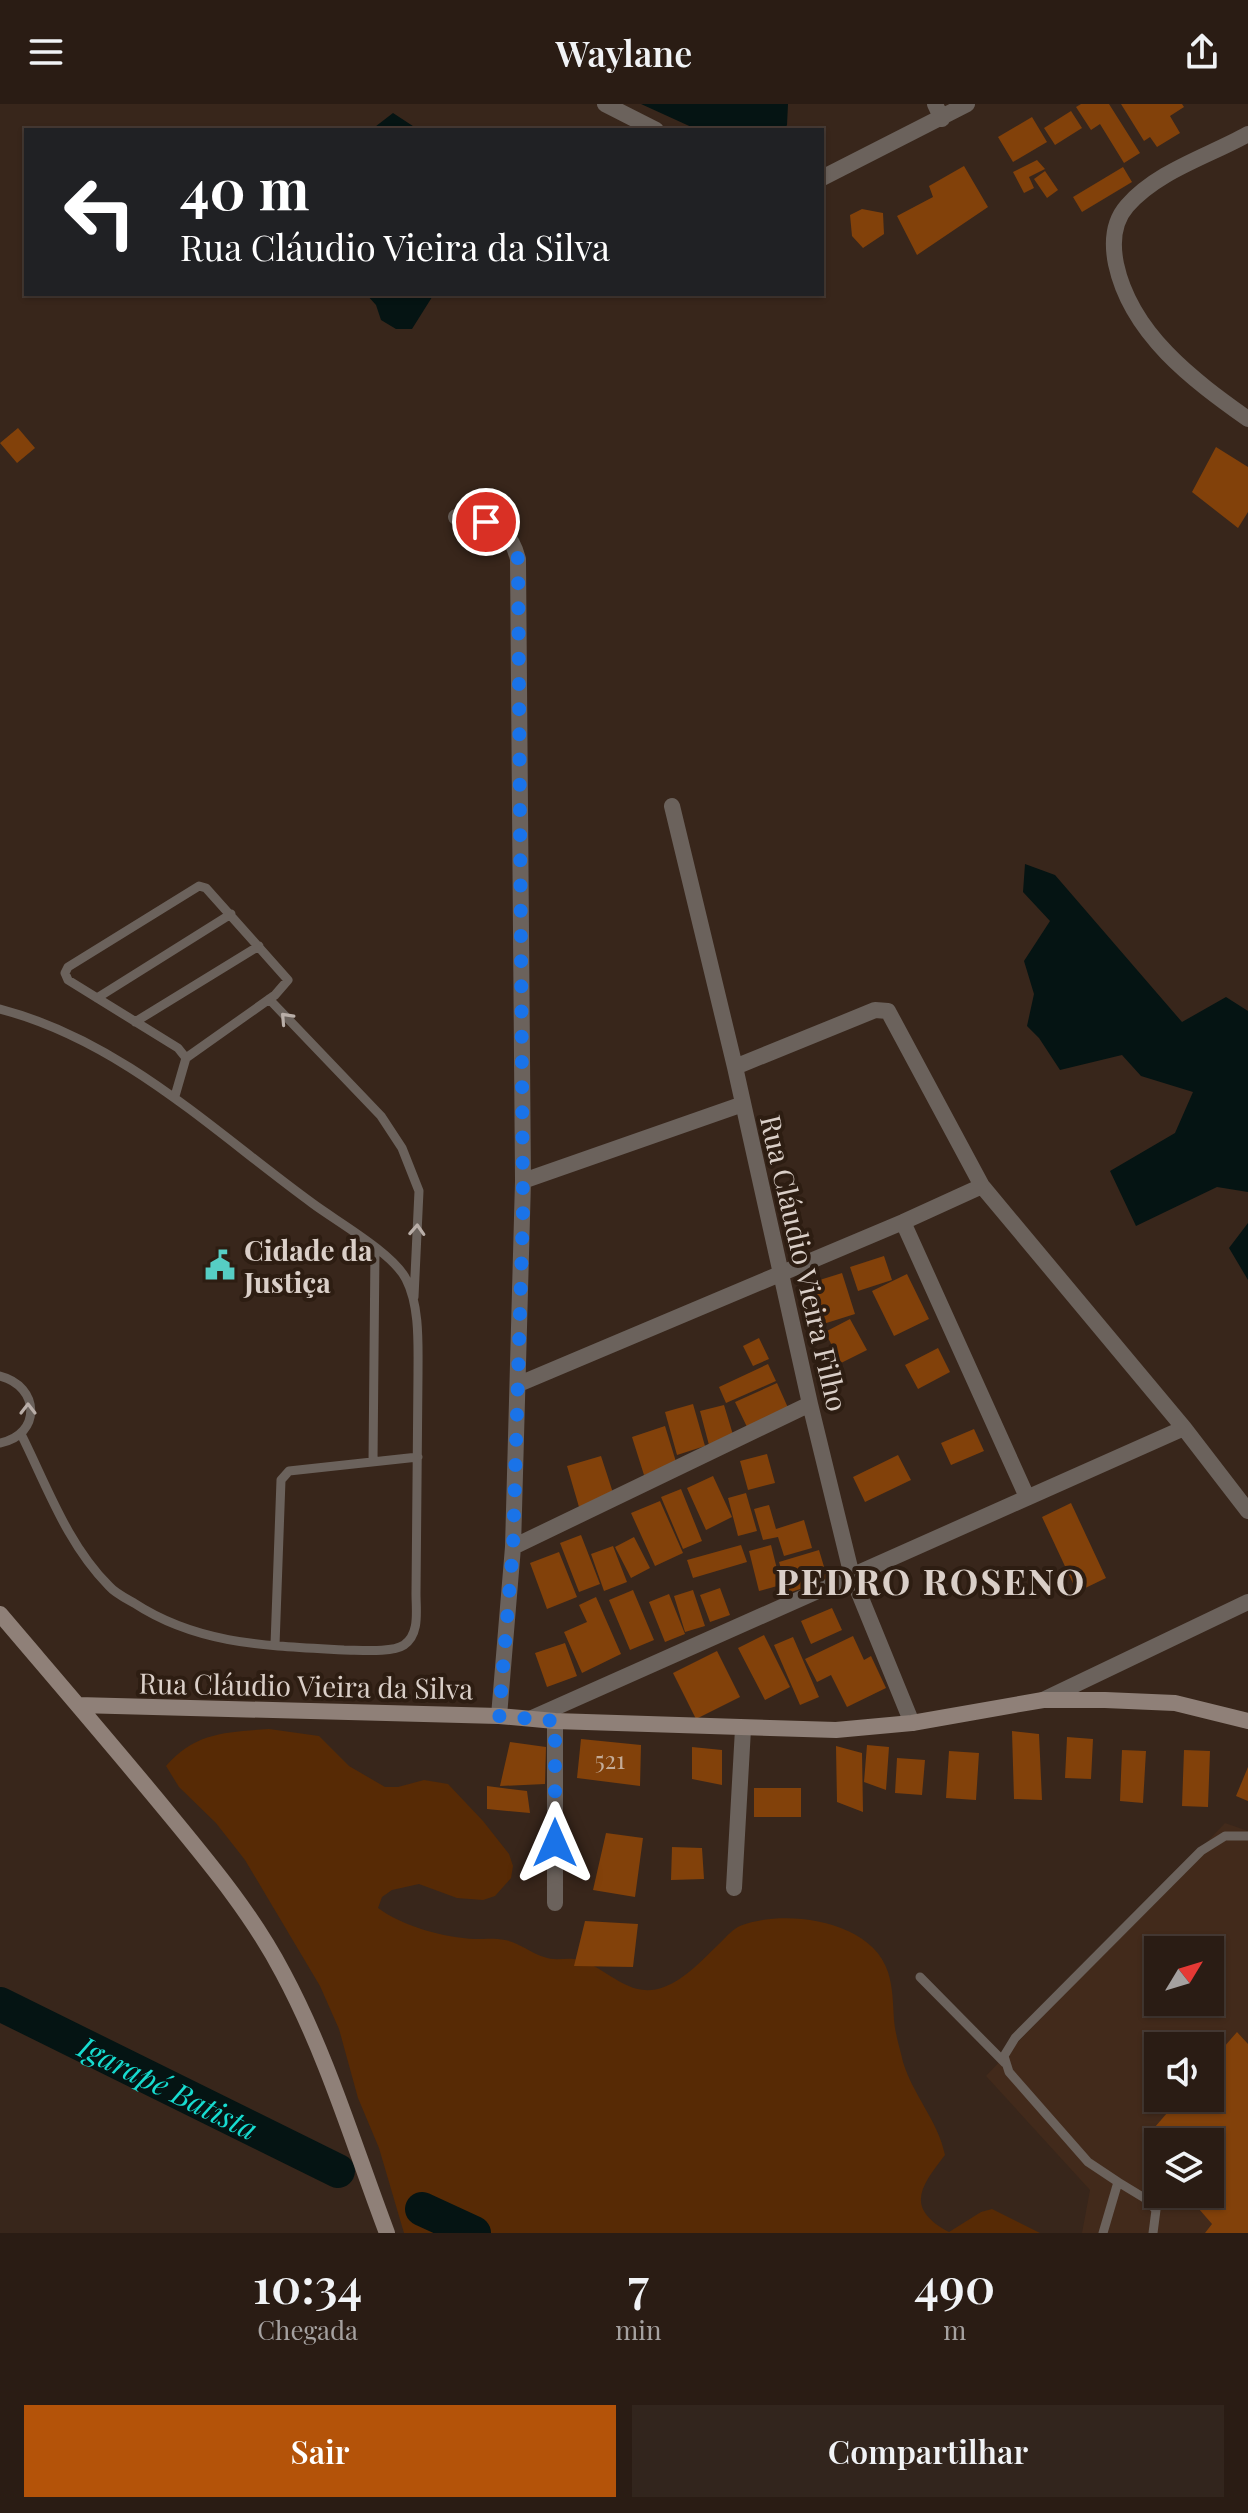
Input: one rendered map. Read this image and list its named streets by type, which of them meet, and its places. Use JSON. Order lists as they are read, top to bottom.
{
  "streets": {
    "street": ["Rua Cláudio Vieira Filho", "Rua Cláudio Vieira da Silva"]
  },
  "crossings": [
    ["Rua Cláudio Vieira Filho", "Rua Cláudio Vieira da Silva"]
  ],
  "districts": ["PEDRO ROSENO"],
  "water": ["Igarapé Batista"],
  "places": {
    "public building": ["Cidade da Justiça"]
  },
  "house_numbers": ["521"],
  "north": "top right",
  "page": {
    "header": "Waylane",
    "turn": ["40 m", "Rua Cláudio Vieira da Silva"],
    "eta": [
      "10:34",
      "Chegada",
      "7",
      "min",
      "490",
      "m"
    ],
    "buttons": ["Sair", "Compartilhar"]
  }
}
